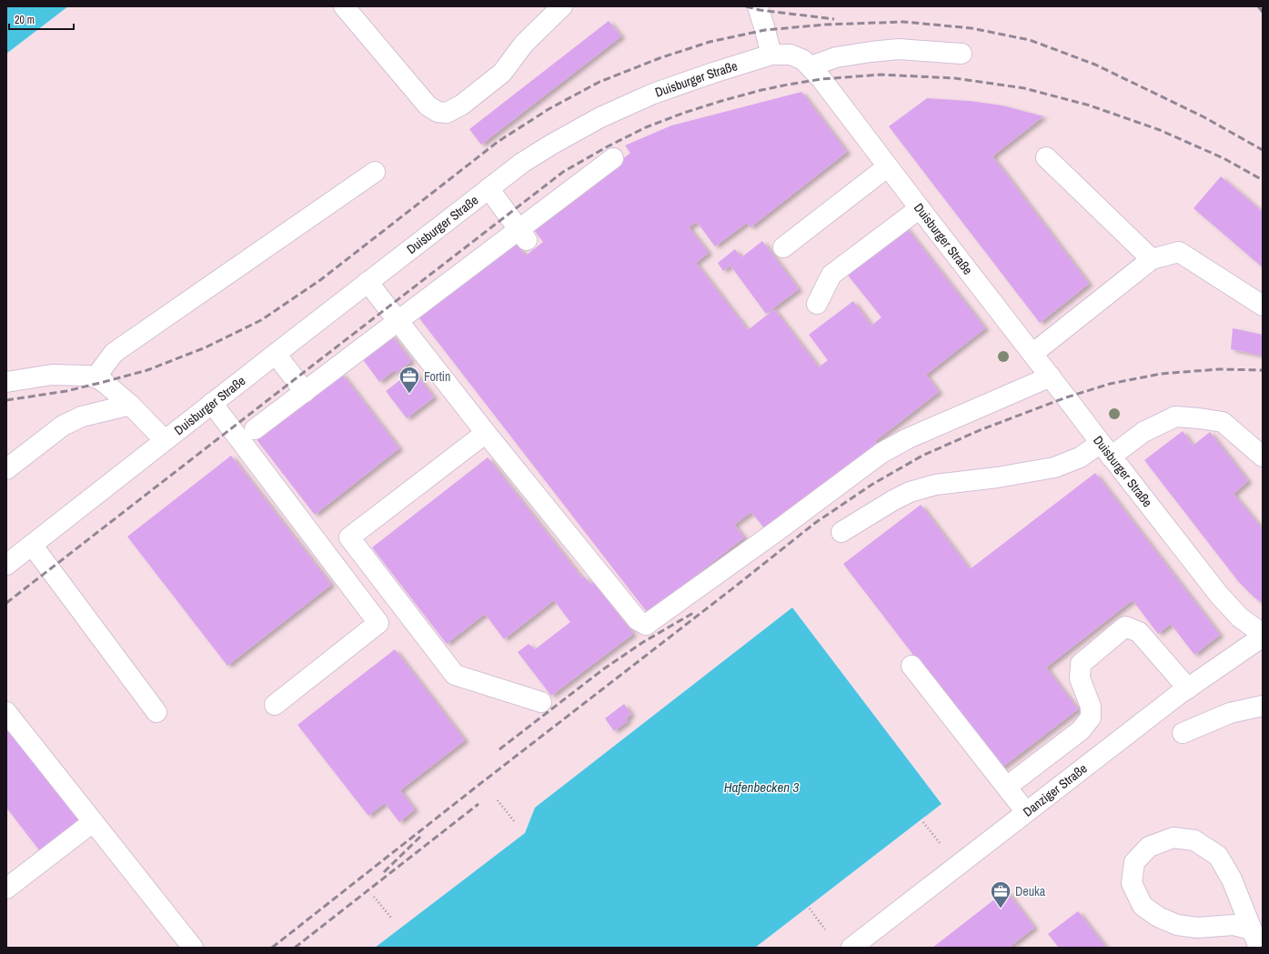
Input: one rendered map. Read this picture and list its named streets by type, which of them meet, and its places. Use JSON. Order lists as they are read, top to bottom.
{
  "streets": {
    "street": ["Duisburger Straße", "Danziger Straße"]
  },
  "water": ["Hafenbecken 3"],
  "places": {
    "office": ["Fortin", "Deuka"]
  },
  "scale_bar": "20 m"
}
